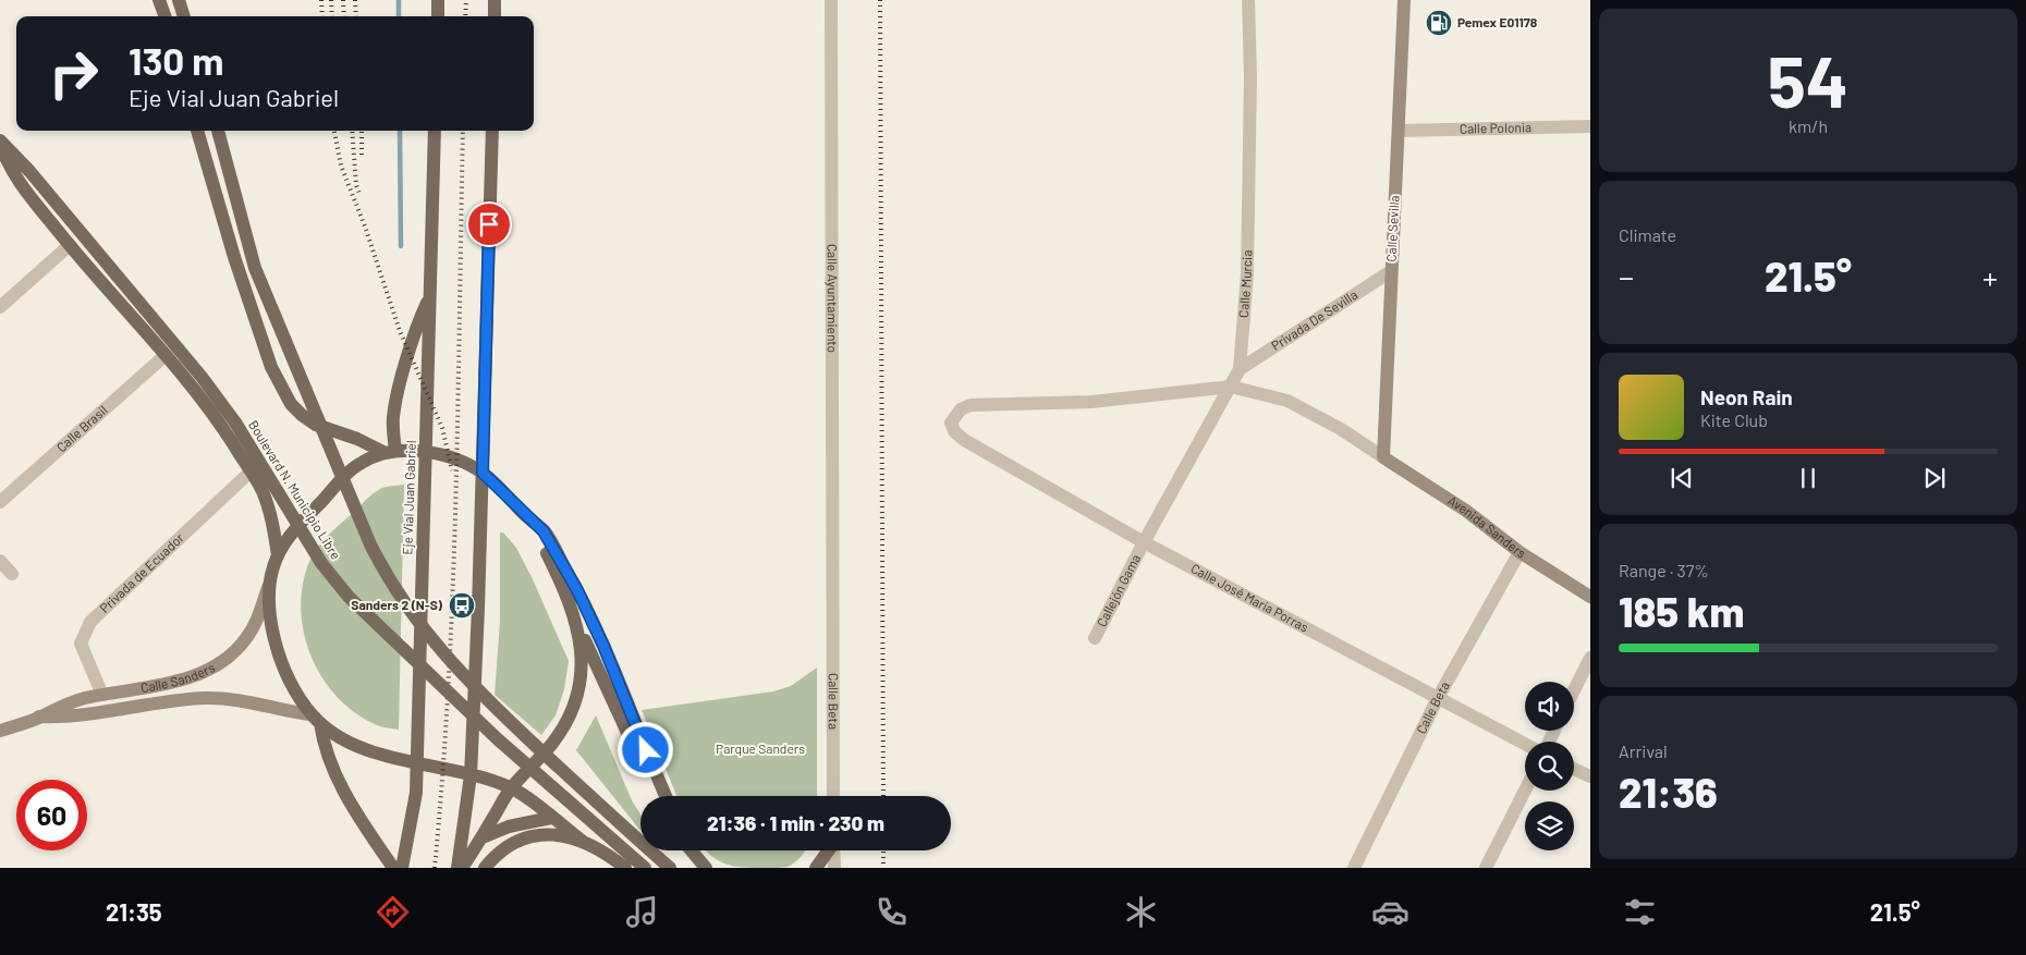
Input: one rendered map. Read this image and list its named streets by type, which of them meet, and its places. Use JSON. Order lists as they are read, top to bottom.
{
  "streets": {
    "main road": [
      "Calle Sevilla",
      "Boulevard N. Municipio Libre",
      "Eje Vial Juan Gabriel",
      "Avenida Sanders",
      "Calle Sanders"
    ],
    "street": [
      "Calle Polonia",
      "Calle Murcia",
      "Calle Ayuntamiento",
      "Privada De Sevilla",
      "Calle Brasil",
      "Privada de Ecuador",
      "Callejón Gama",
      "Calle José María Porras",
      "Calle Beta"
    ]
  },
  "crossings": [
    ["Calle Polonia", "Calle Sevilla"],
    ["Calle Sevilla", "Privada De Sevilla"],
    ["Calle Sevilla", "Avenida Sanders"],
    ["Calle Murcia", "Privada De Sevilla"],
    ["Calle Murcia", "Callejón Gama"],
    ["Calle Murcia", "Calle José María Porras"],
    ["Calle Ayuntamiento", "Calle Beta"],
    ["Avenida Sanders", "Calle Beta"],
    ["Privada de Ecuador", "Calle Sanders"],
    ["Callejón Gama", "Calle José María Porras"],
    ["Calle José María Porras", "Calle Beta"]
  ],
  "parks": ["Parque Sanders"],
  "places": {
    "fuel station": ["Pemex E01178"],
    "bus stop": ["Sanders 2 (N-S)"]
  },
  "page": {
    "tile": [
      ["54", "km/h"],
      "Climate",
      ["Range · 37%", "185 km"],
      ["Arrival", "21:36"]
    ],
    "turn": ["130 m", "Eje Vial Juan Gabriel"],
    "heat": ["−", "21.5°", "+"],
    "song": ["Neon Rain", "Kite Club"],
    "limit": "60",
    "trip": "21:36 · 1 min · 230 m",
    "tabs": ["21:35", "21.5°"]
  }
}
